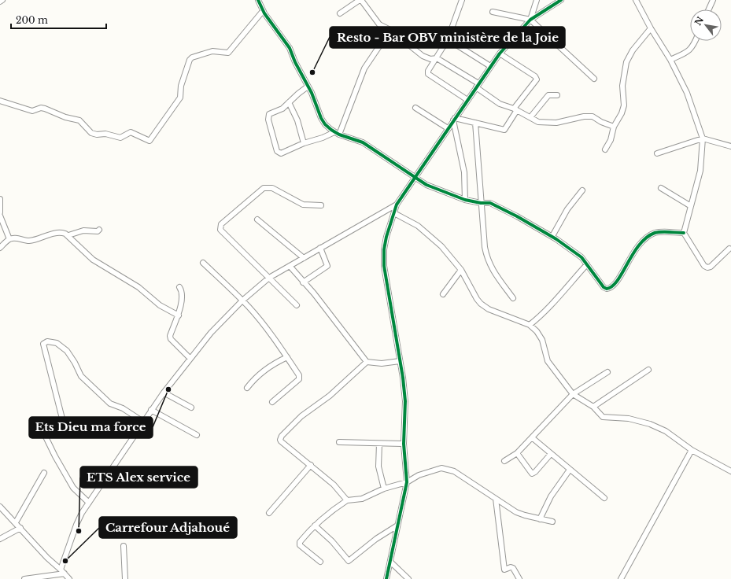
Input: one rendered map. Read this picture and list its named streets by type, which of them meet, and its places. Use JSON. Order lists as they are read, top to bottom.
{
  "places": [
    "Resto - Bar OBV ministère de la Joie",
    "Ets Dieu ma force",
    "ETS Alex service",
    "Carrefour Adjahoué"
  ],
  "scale_bar": "200 m",
  "north": "top left"
}
